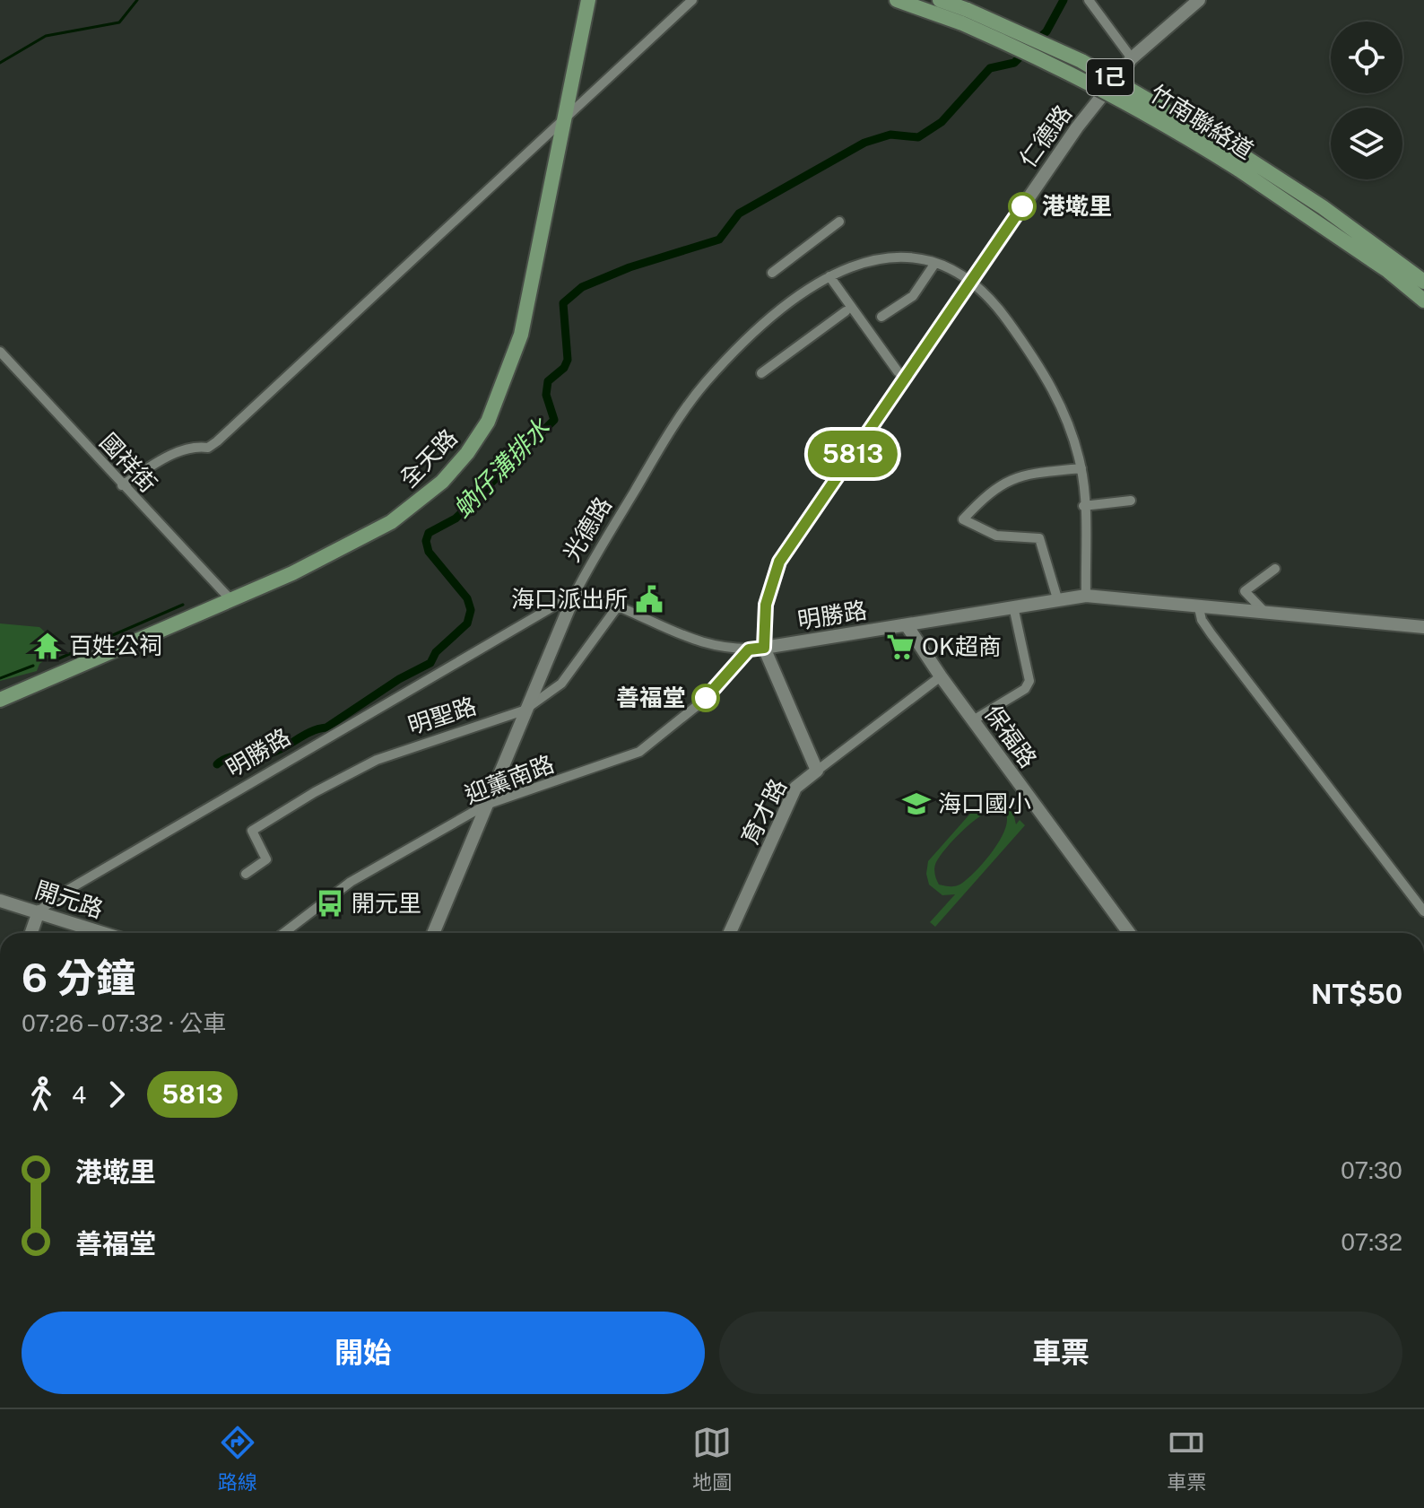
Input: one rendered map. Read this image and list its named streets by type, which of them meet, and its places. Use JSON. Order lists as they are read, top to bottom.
{
  "streets": {
    "main road": ["1己", "竹南聯絡道", "全天路"],
    "street": [
      "仁德路",
      "國祥街",
      "光德路",
      "明勝路",
      "明聖路",
      "保福路",
      "迎薰南路",
      "育才路",
      "開元路"
    ]
  },
  "crossings": [
    ["仁德路", "光德路"],
    ["仁德路", "明勝路"],
    ["全天路", "國祥街"],
    ["光德路", "明勝路"],
    ["光德路", "明聖路"],
    ["光德路", "迎薰南路"],
    ["明勝路", "明聖路"],
    ["明勝路", "保福路"],
    ["明勝路", "迎薰南路"],
    ["明勝路", "開元路"],
    ["保福路", "育才路"]
  ],
  "water": ["蚋仔溝排水"],
  "places": {
    "other": ["港墘里", "善福堂"],
    "public building": ["海口派出所"],
    "temple": ["百姓公祠"],
    "supermarket": ["OK超商"],
    "school or university": ["海口國小"],
    "bus stop": ["開元里"]
  },
  "lines": ["bus line 5813"],
  "page": {
    "on_map": "5813",
    "heading": ["6 分鐘", "07:26 – 07:32 · 公車", "NT$50"],
    "legs": ["4", "5813"],
    "list": [
      {
        "name": "港墘里",
        "value": "07:30"
      },
      {
        "name": "善福堂",
        "value": "07:32"
      }
    ],
    "buttons": ["開始", "車票"],
    "tabs": ["路線", "地圖", "車票"]
  }
}
